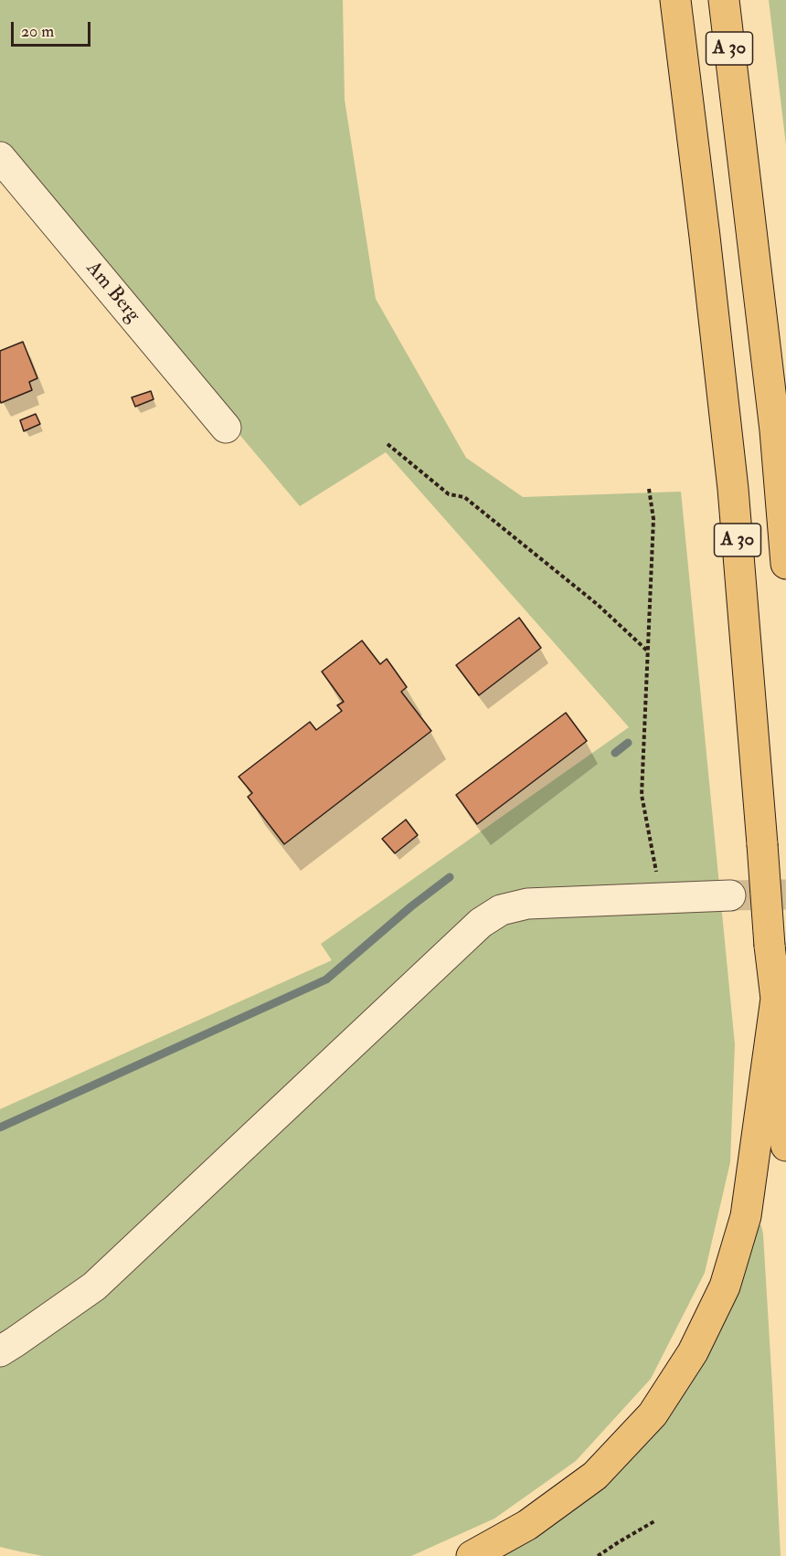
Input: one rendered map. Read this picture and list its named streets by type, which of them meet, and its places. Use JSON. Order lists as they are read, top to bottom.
{
  "streets": {
    "highway": ["A 30"],
    "street": ["Am Berg"]
  },
  "scale_bar": "20 m"
}
